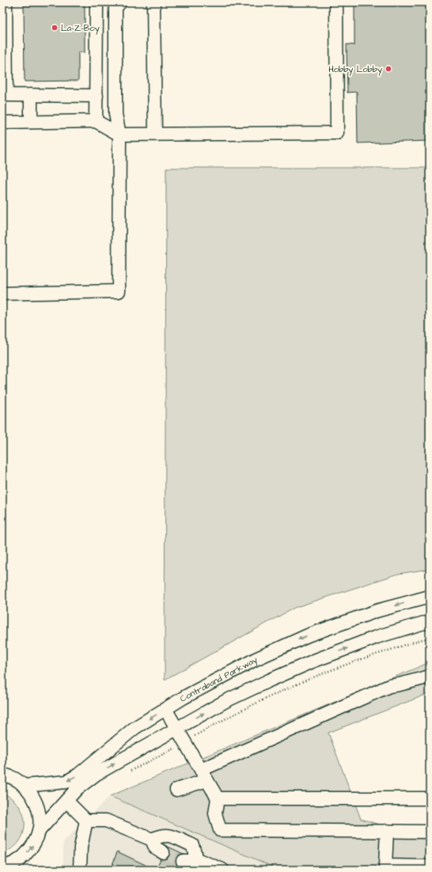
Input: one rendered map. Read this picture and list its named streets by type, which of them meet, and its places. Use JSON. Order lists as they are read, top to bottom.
{
  "streets": {
    "street": ["Contraband Parkway"]
  },
  "places": ["La-Z-Boy", "Hobby Lobby"]
}
